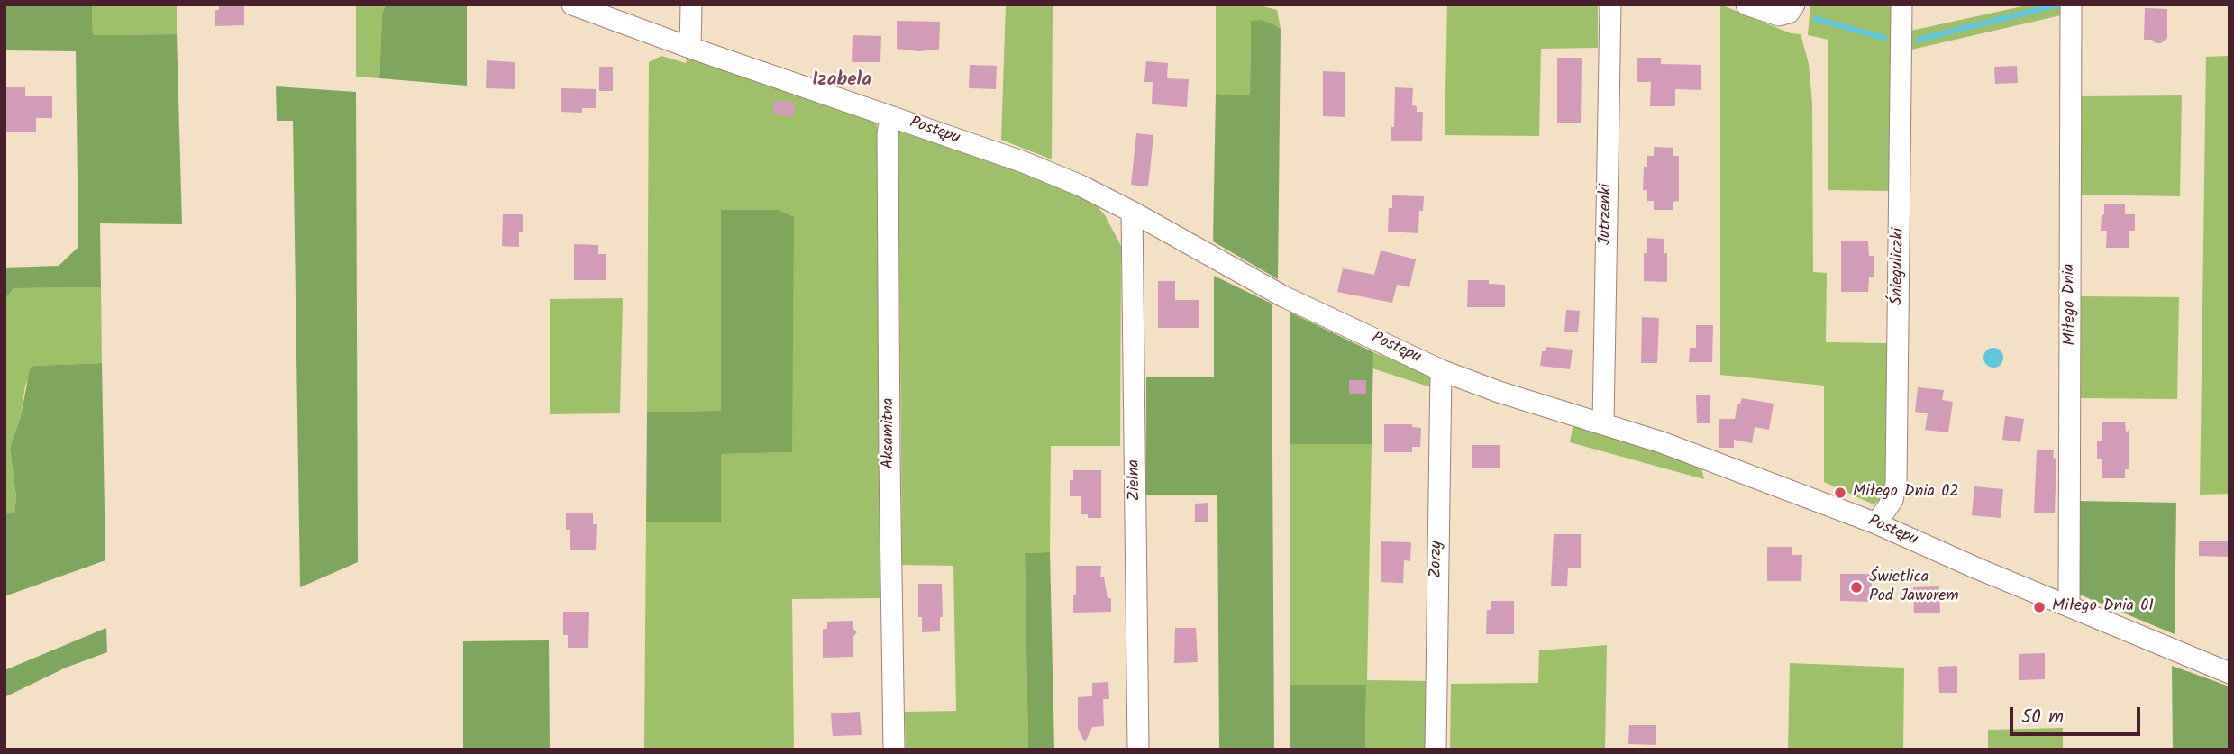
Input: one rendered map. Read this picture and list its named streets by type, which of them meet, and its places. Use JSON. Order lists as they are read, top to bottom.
{
  "streets": {
    "street": [
      "Postępu",
      "Jutrzenki",
      "Śnieguliczki",
      "Miłego Dnia",
      "Aksamitna",
      "Zielna",
      "Zorzy"
    ]
  },
  "crossings": [
    ["Postępu", "Jutrzenki"],
    ["Postępu", "Śnieguliczki"],
    ["Postępu", "Miłego Dnia"],
    ["Postępu", "Aksamitna"],
    ["Postępu", "Zielna"],
    ["Postępu", "Zorzy"]
  ],
  "districts": ["Izabela"],
  "places": ["Miłego Dnia 02", "Świetlica Pod Jaworem", "Miłego Dnia 01"],
  "scale_bar": "50 m"
}
